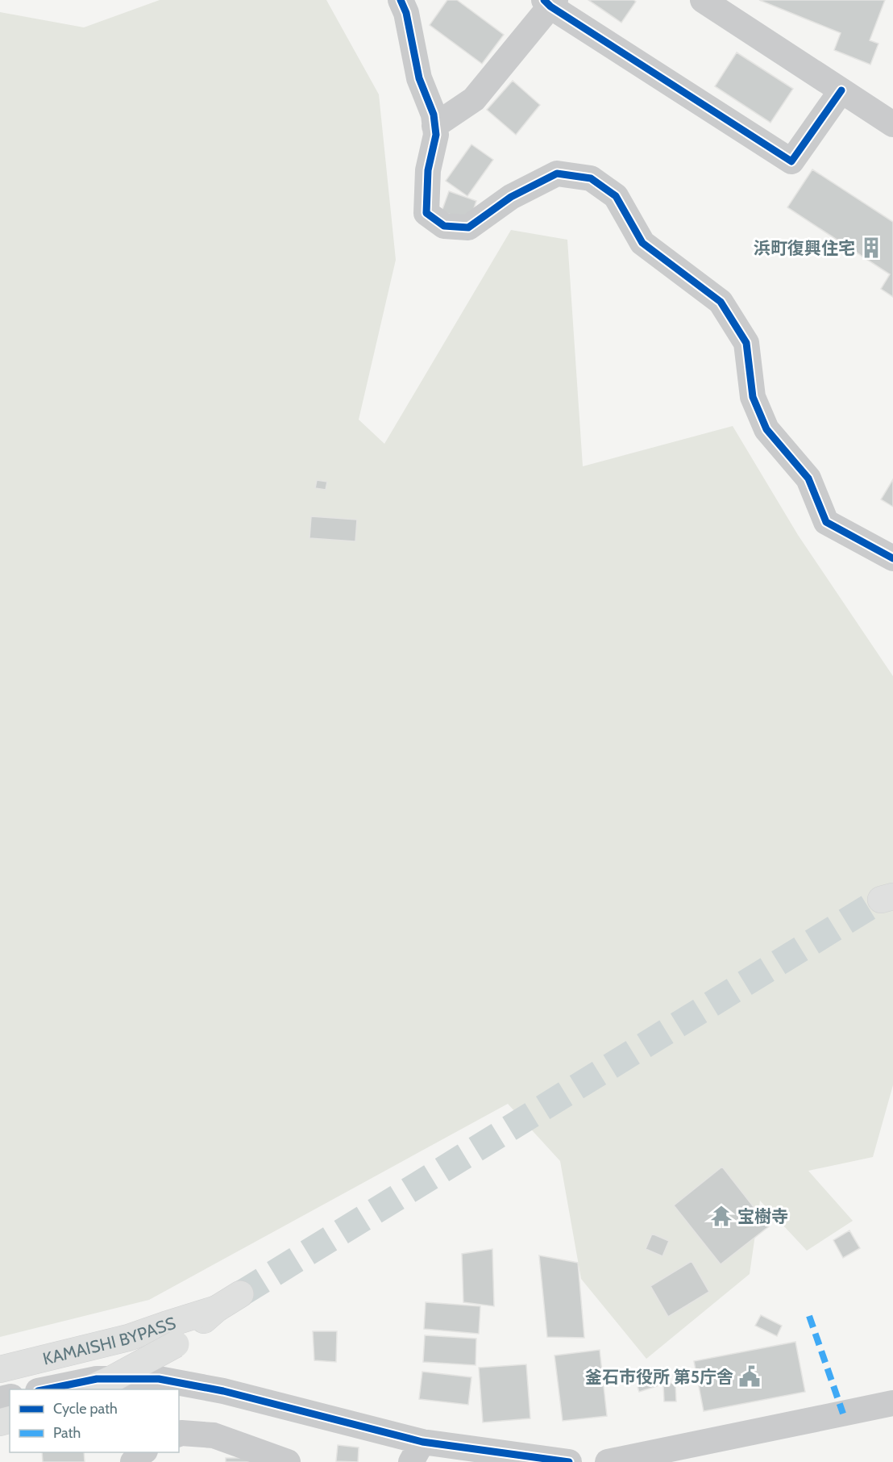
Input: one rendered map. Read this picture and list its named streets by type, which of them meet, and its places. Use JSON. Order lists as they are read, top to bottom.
{
  "streets": {
    "highway": ["KAMAISHI BYPASS"]
  },
  "places": {
    "building": ["浜町復興住宅"],
    "temple": ["宝樹寺"],
    "public building": ["釜石市役所 第5庁舎"]
  },
  "legend": ["Cycle path", "Path"]
}
